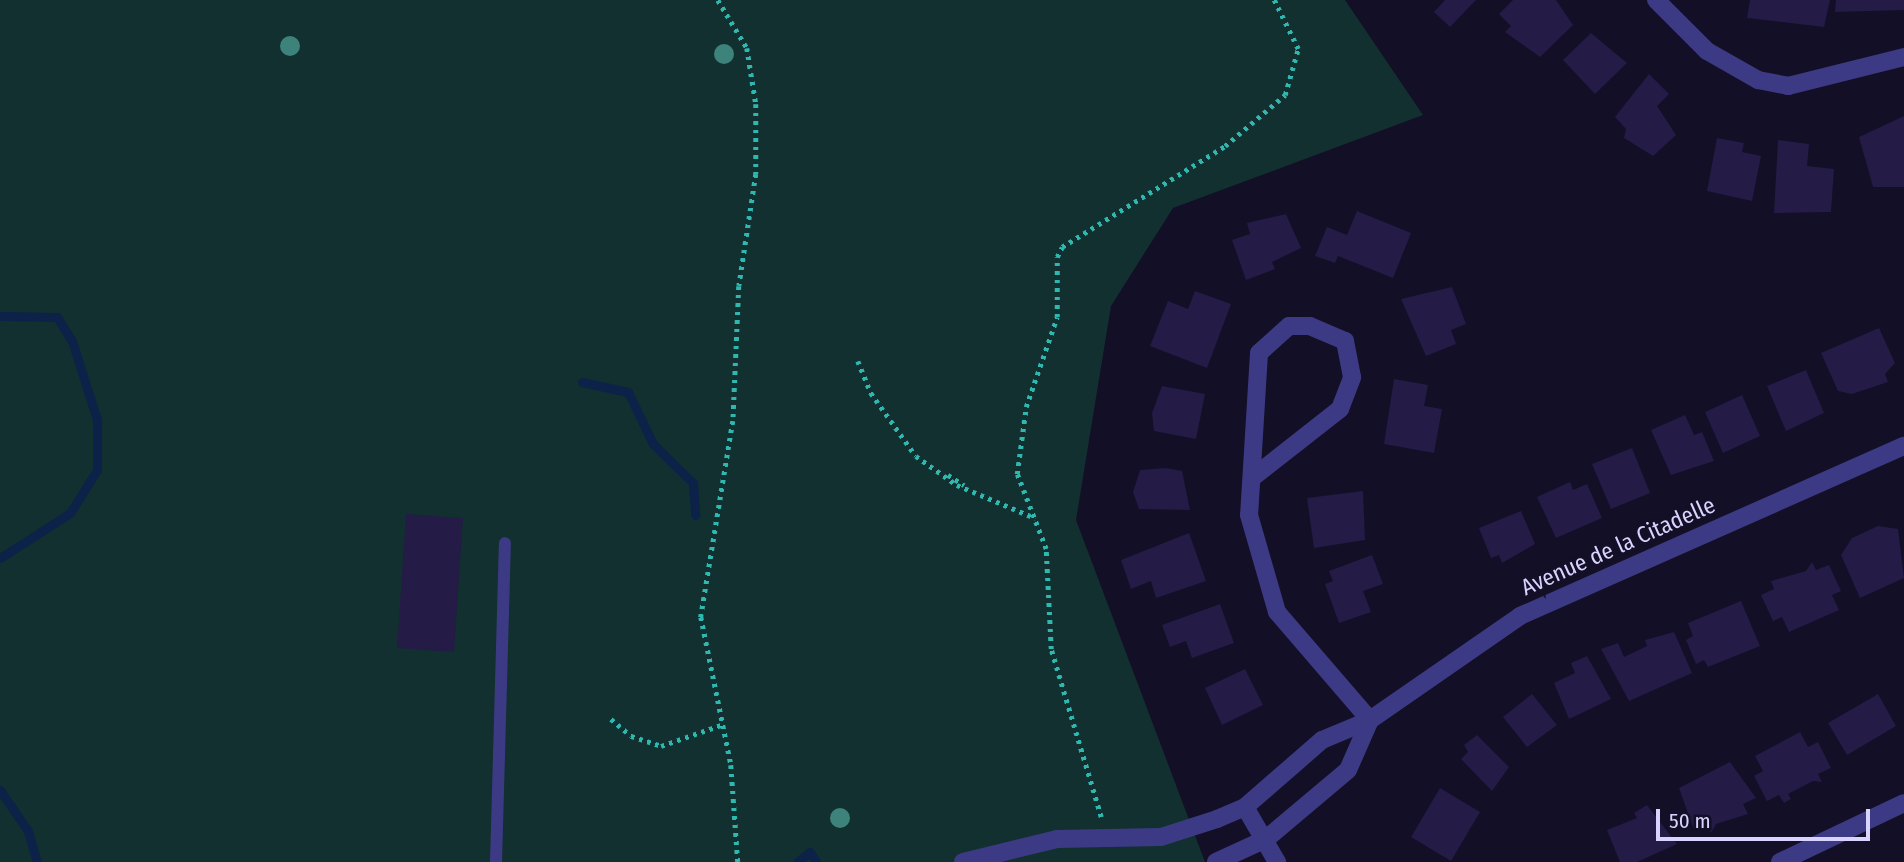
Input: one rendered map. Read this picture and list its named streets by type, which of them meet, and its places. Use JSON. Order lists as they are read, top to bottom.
{
  "streets": {
    "street": ["Avenue de la Citadelle"]
  },
  "scale_bar": "50 m"
}
